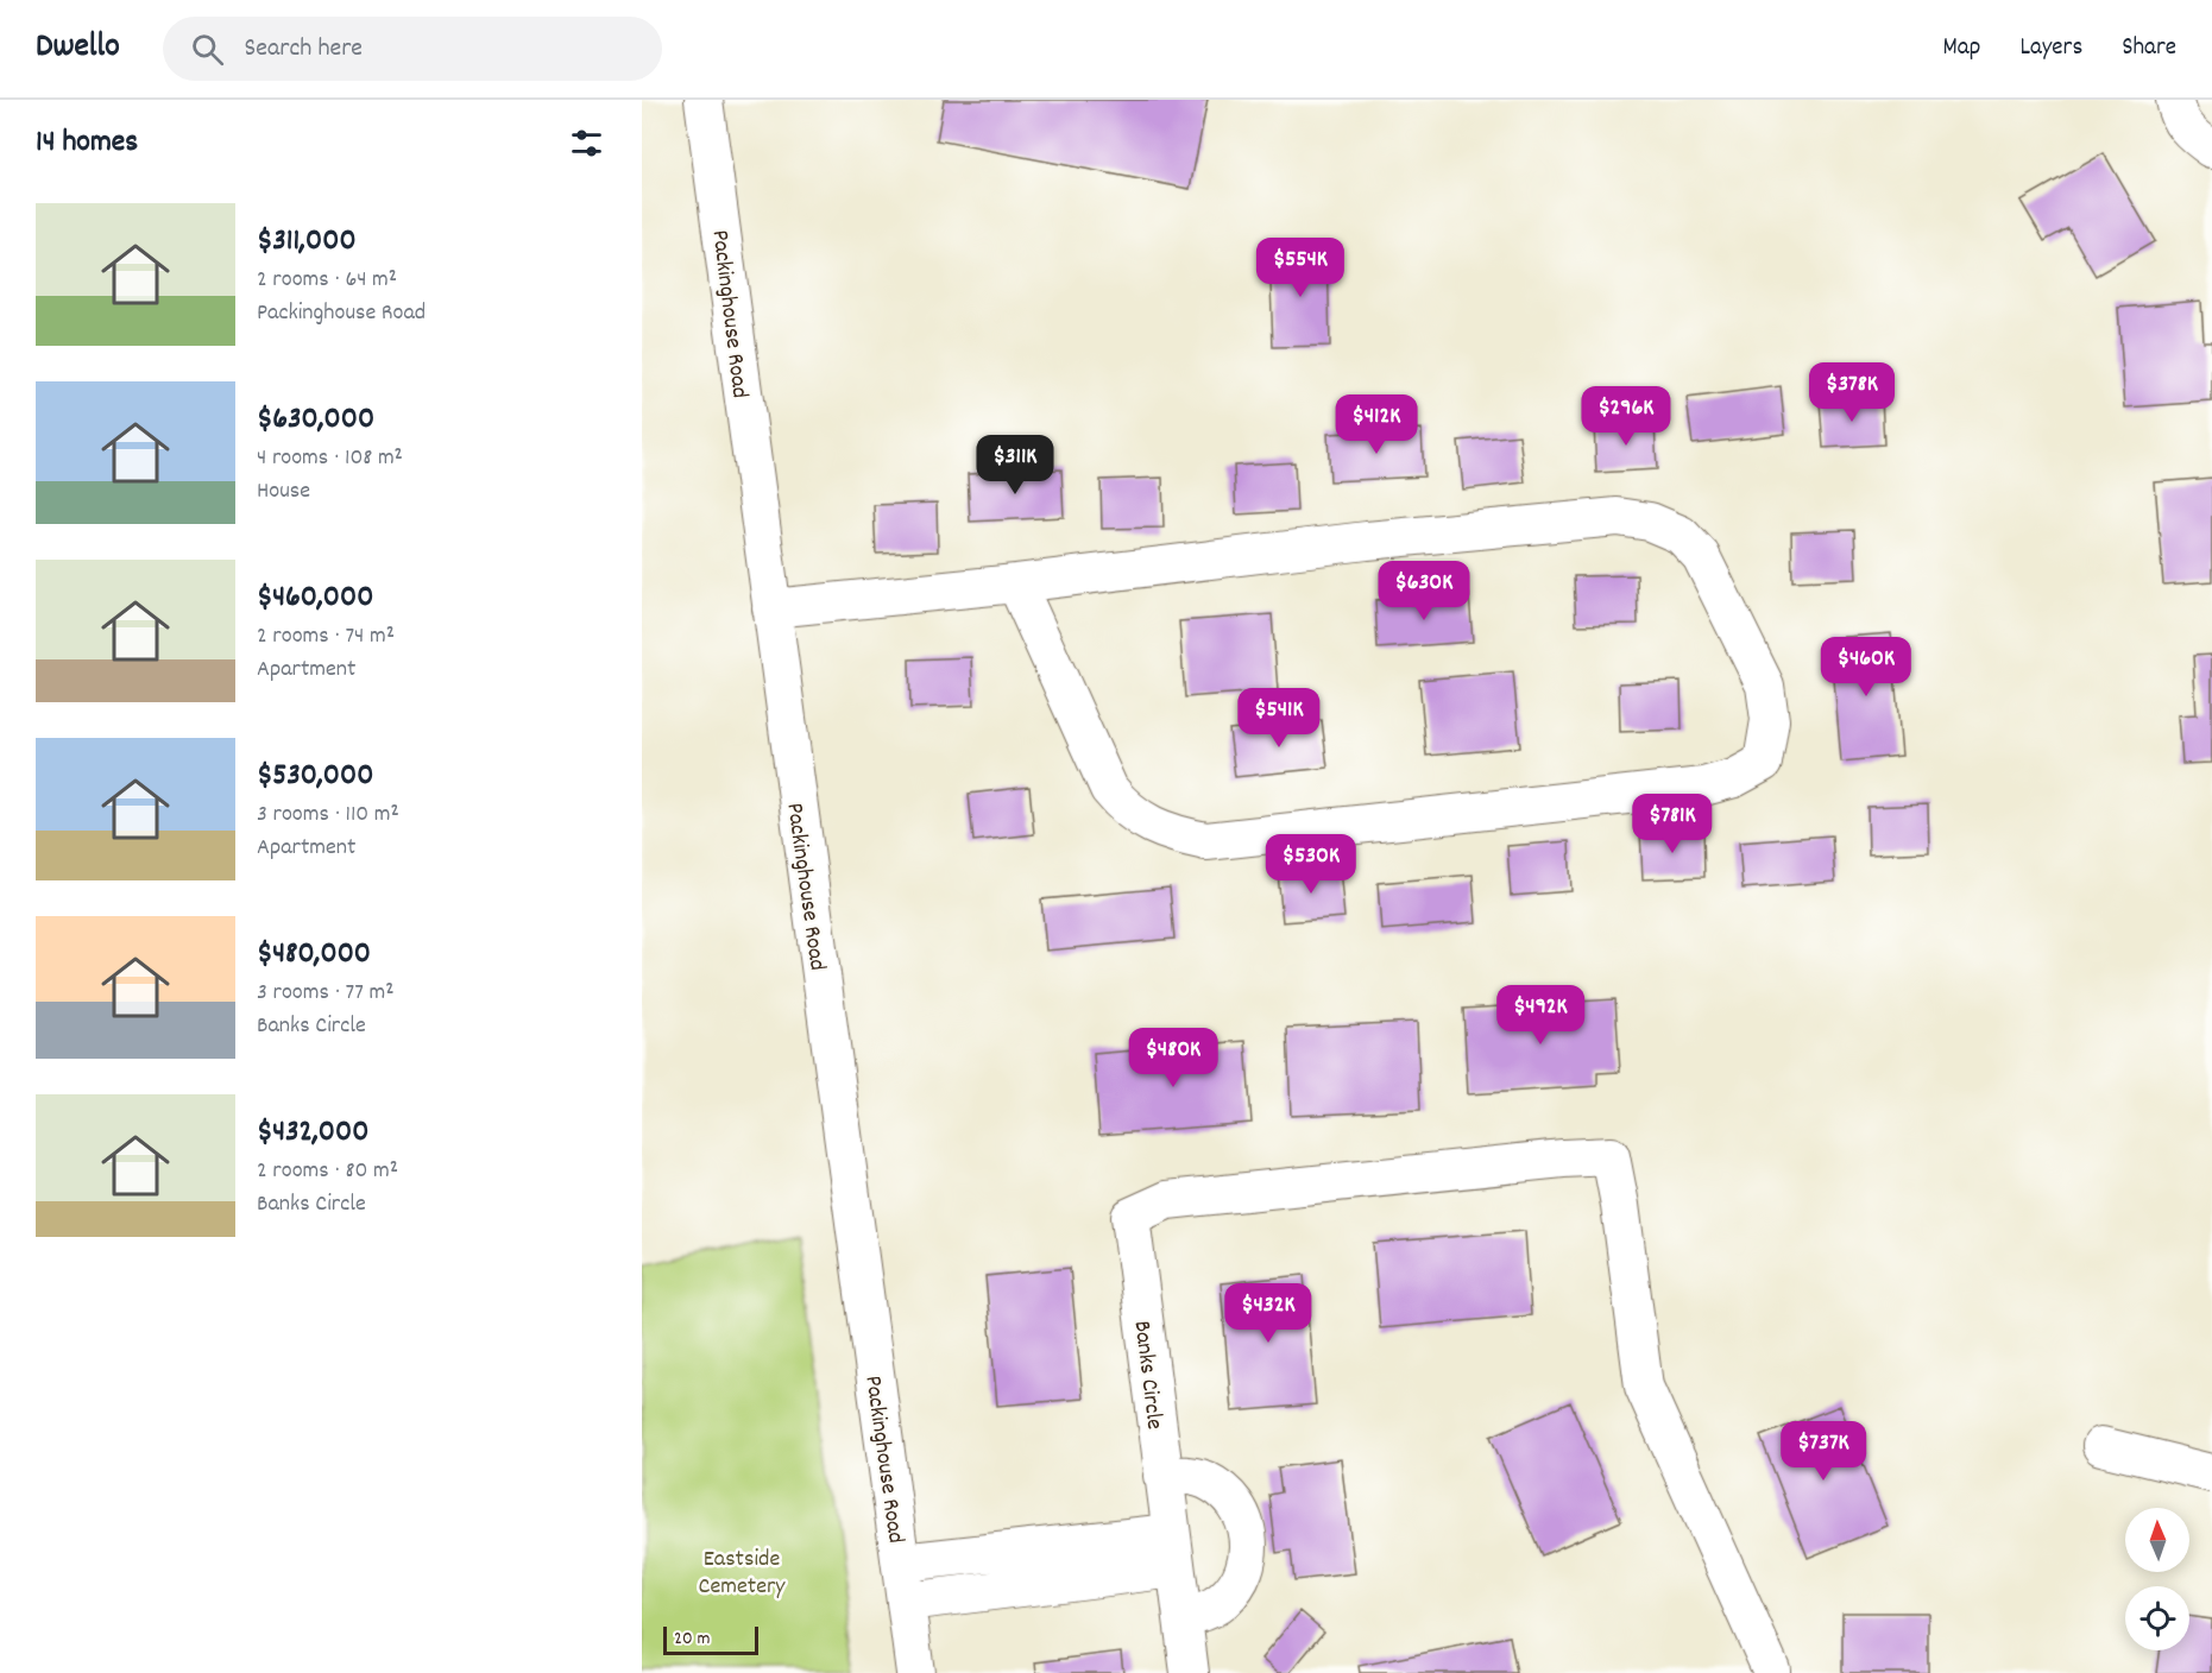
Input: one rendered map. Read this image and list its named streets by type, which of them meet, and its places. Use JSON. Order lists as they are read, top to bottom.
{
  "streets": {
    "street": ["Packinghouse Road", "Banks Circle"]
  },
  "parks": ["Eastside Cemetery"],
  "scale_bar": "20 m",
  "north": "top",
  "page": {
    "header": "Dwello",
    "search": "Search here",
    "nav": ["Map", "Layers", "Share"],
    "heading": "14 homes",
    "list": [
      {
        "name": "$311,000",
        "note": "2 rooms · 64 m² · Packinghouse Road"
      },
      {
        "name": "$630,000",
        "note": "4 rooms · 108 m² · House"
      },
      {
        "name": "$460,000",
        "note": "2 rooms · 74 m² · Apartment"
      },
      {
        "name": "$530,000",
        "note": "3 rooms · 110 m² · Apartment"
      },
      {
        "name": "$480,000",
        "note": "3 rooms · 77 m² · Banks Circle"
      },
      {
        "name": "$432,000",
        "note": "2 rooms · 80 m² · Banks Circle"
      }
    ],
    "price": [
      "$554K",
      "$378K",
      "$296K",
      "$412K",
      "$311K",
      "$630K",
      "$460K",
      "$541K",
      "$781K",
      "$530K",
      "$492K",
      "$480K",
      "$432K",
      "$737K"
    ],
    "scale": "20 m"
  }
}
